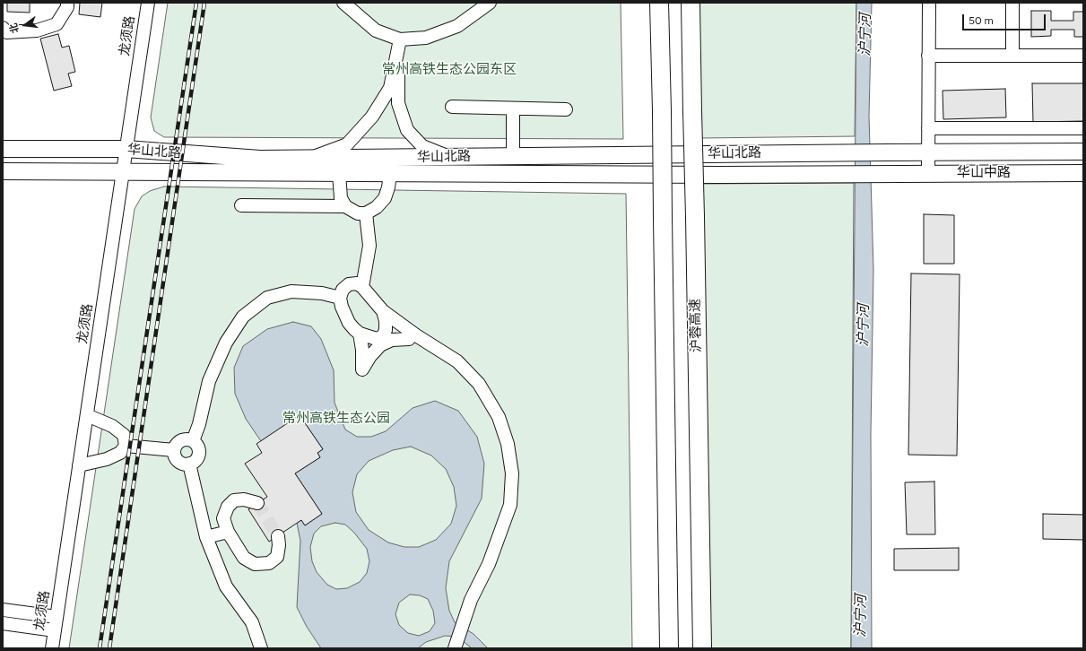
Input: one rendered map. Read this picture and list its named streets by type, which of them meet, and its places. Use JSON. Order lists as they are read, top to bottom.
{
  "streets": {
    "highway": ["沪蓉高速"],
    "main road": ["华山北路", "华山中路"],
    "street": ["龙须路"]
  },
  "crossings": [
    ["龙须路", "华山北路"],
    ["华山北路", "华山中路"]
  ],
  "water": ["沪宁河"],
  "parks": ["常州高铁生态公园东区", "常州高铁生态公园"],
  "scale_bar": "50 m",
  "north": "left"
}
